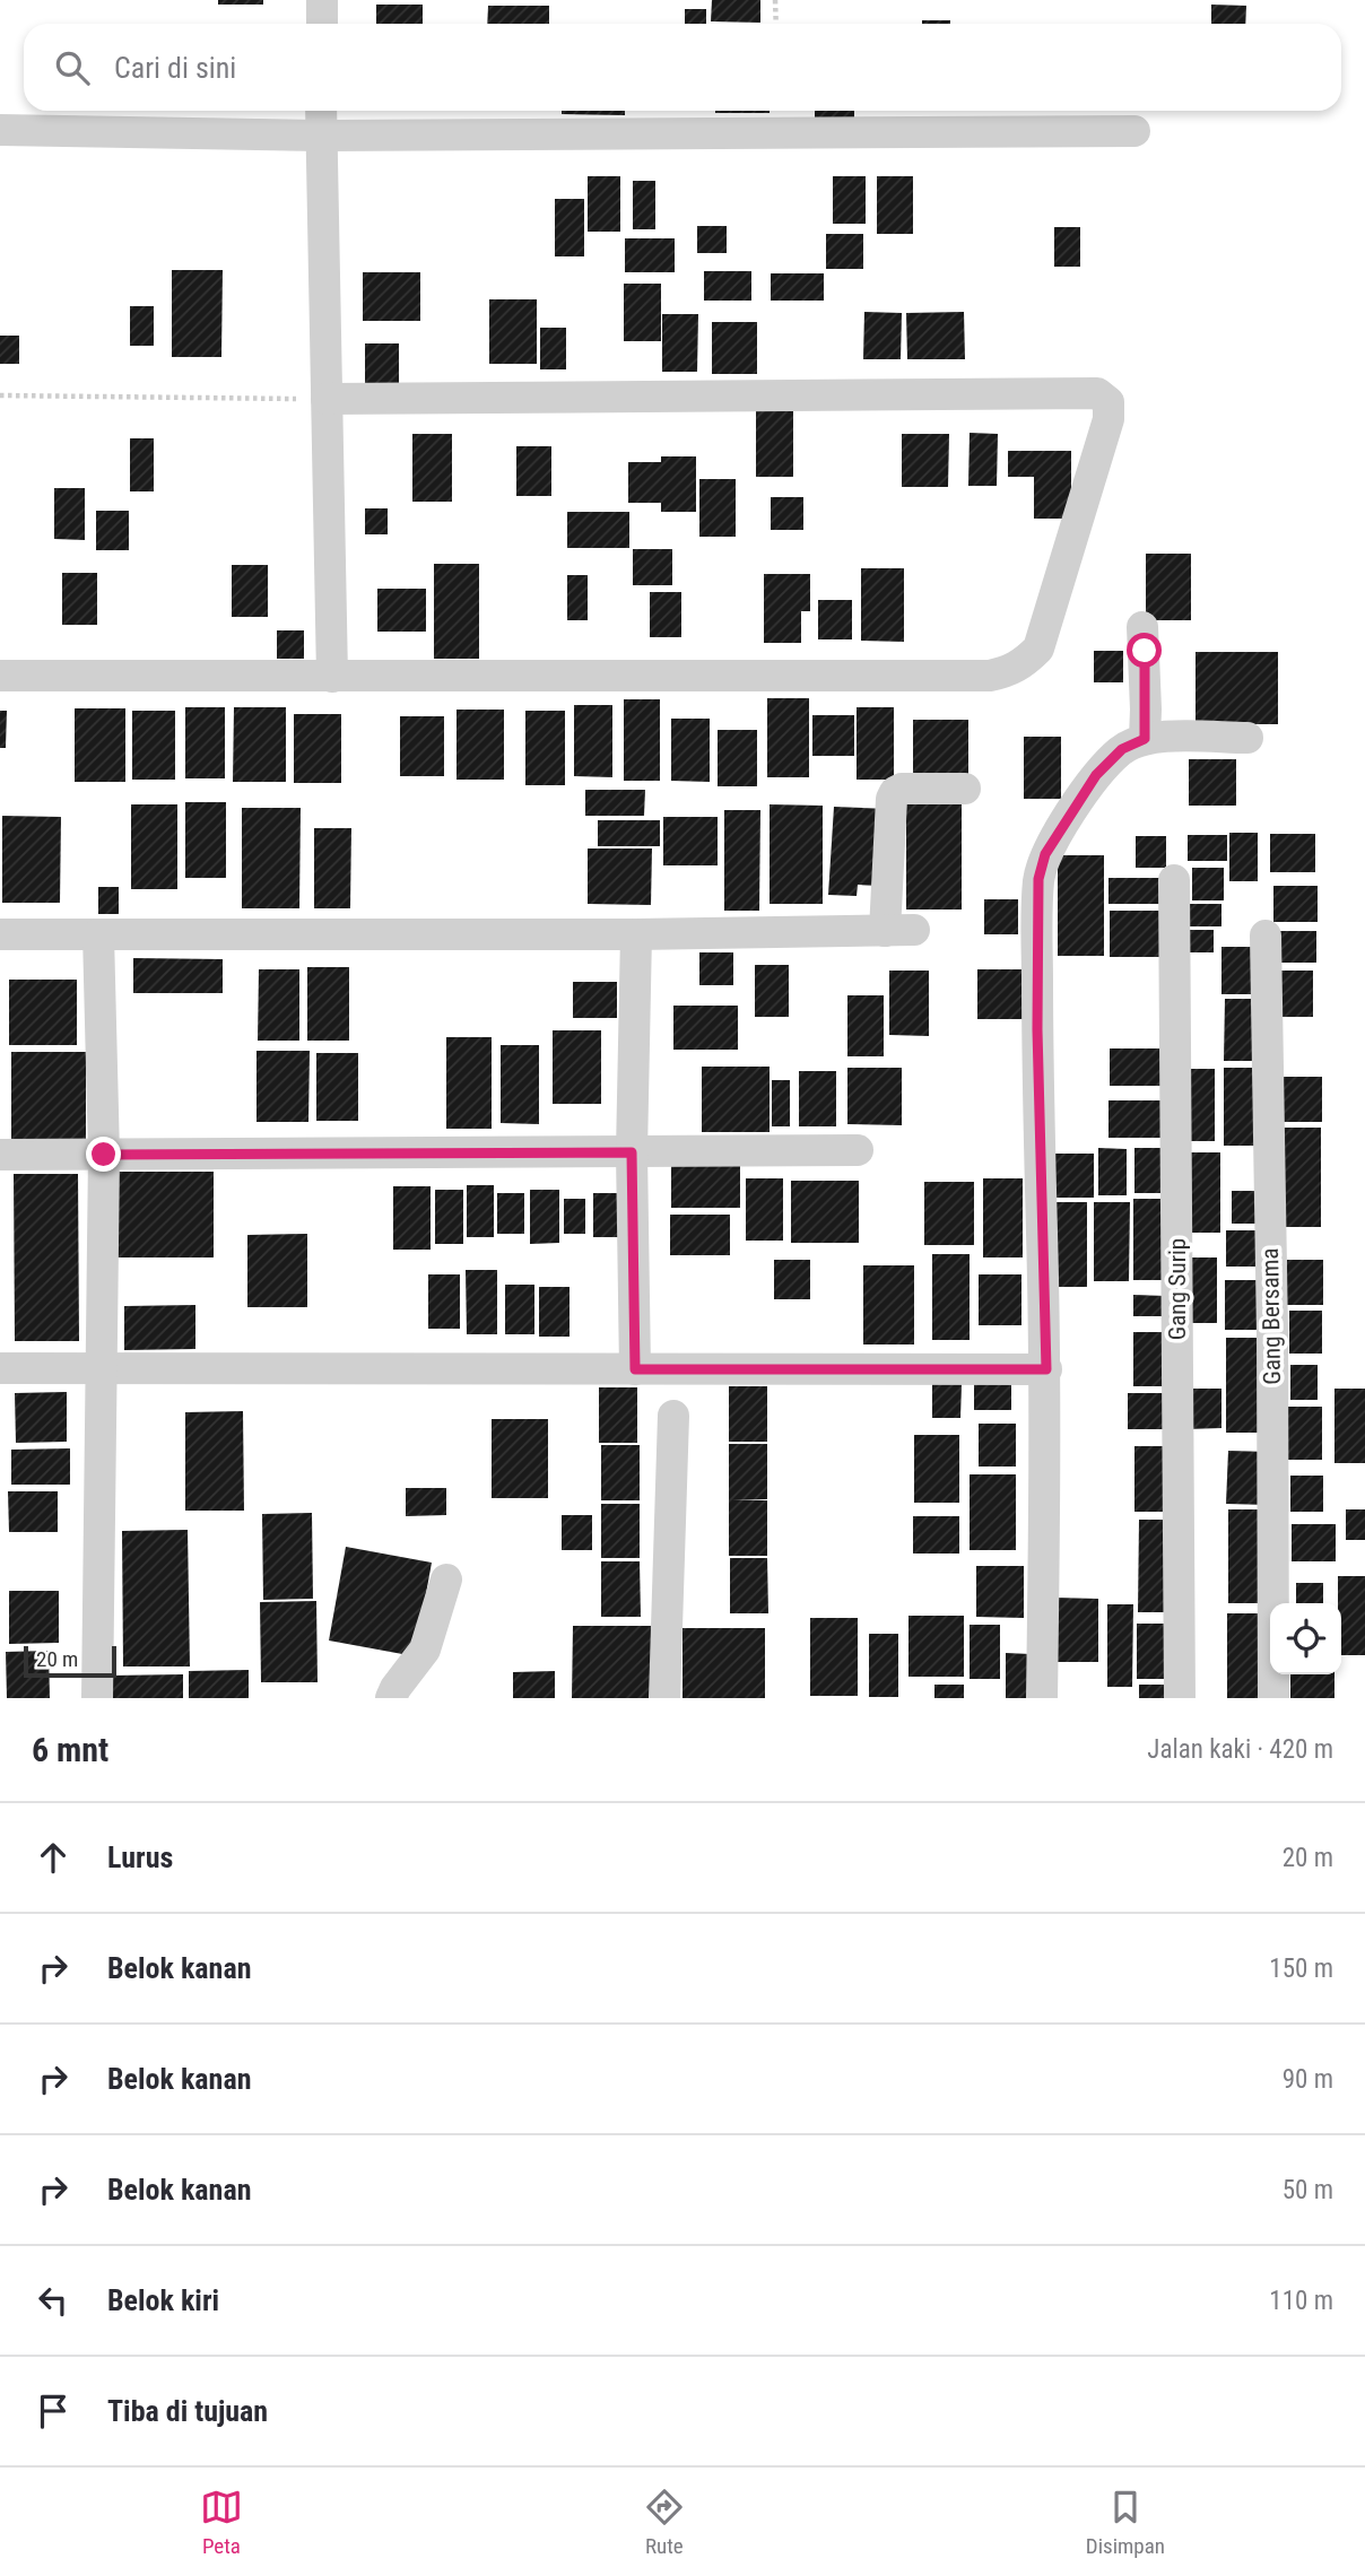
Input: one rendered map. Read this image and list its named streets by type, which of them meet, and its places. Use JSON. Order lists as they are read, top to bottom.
{
  "streets": {
    "street": ["Gang Surip", "Gang Bersama"]
  },
  "scale_bar": "20 m",
  "page": {
    "search": "Cari di sini",
    "scale": "20 m",
    "heading": ["6 mnt", "Jalan kaki · 420 m"],
    "list": [
      ["Lurus", "20 m"],
      ["Belok kanan", "150 m"],
      ["Belok kanan", "90 m"],
      ["Belok kanan", "50 m"],
      ["Belok kiri", "110 m"],
      "Tiba di tujuan"
    ],
    "nav": ["Peta", "Rute", "Disimpan"]
  }
}
